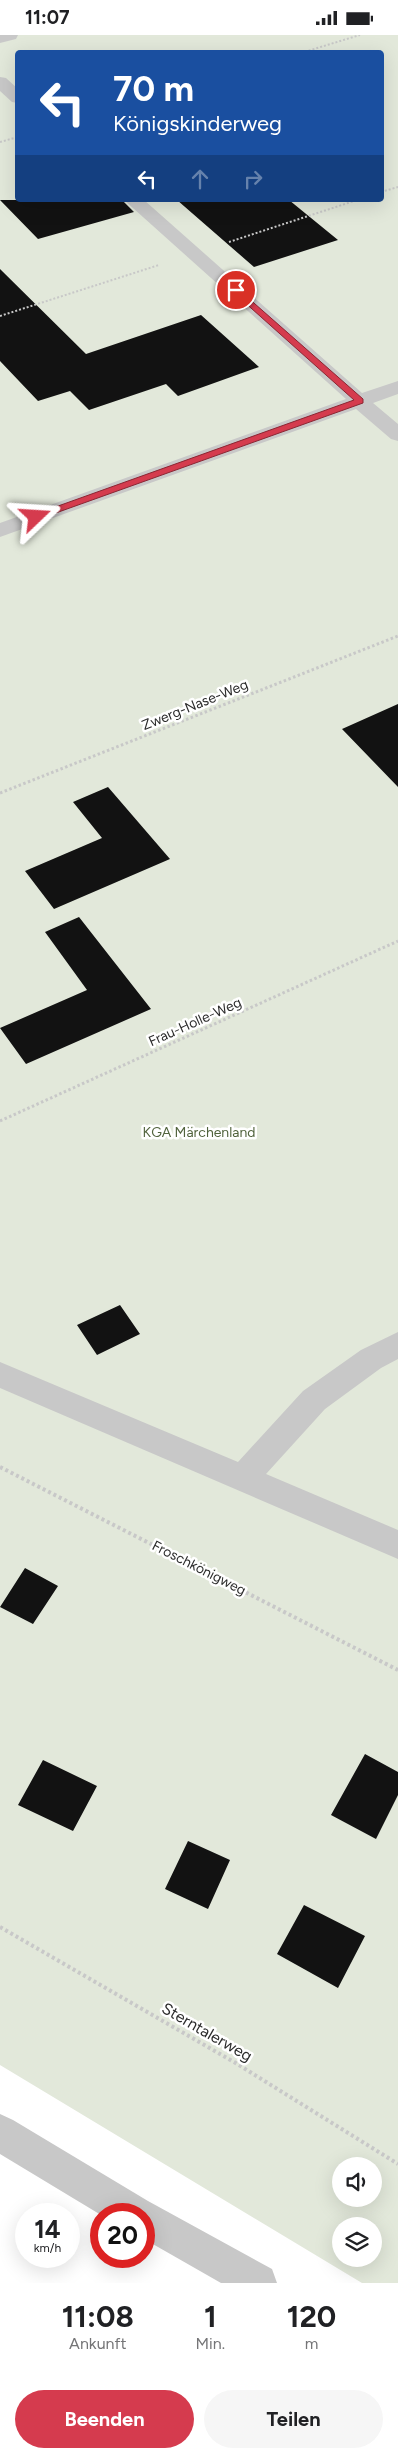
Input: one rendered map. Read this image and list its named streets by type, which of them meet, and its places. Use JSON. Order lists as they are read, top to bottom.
{
  "streets": {
    "path": [
      "Zwerg-Nase-Weg",
      "Frau-Holle-Weg",
      "Froschkönigweg",
      "Sterntalerweg"
    ]
  },
  "parks": ["KGA Märchenland"],
  "page": {
    "status": "11:07",
    "turn": ["70 m", "Königskinderweg"],
    "speed": "14 km/h",
    "limit": "20",
    "eta": [
      "11:08",
      "Ankunft",
      "1",
      "Min.",
      "120",
      "m"
    ],
    "buttons": ["Beenden", "Teilen"]
  }
}
